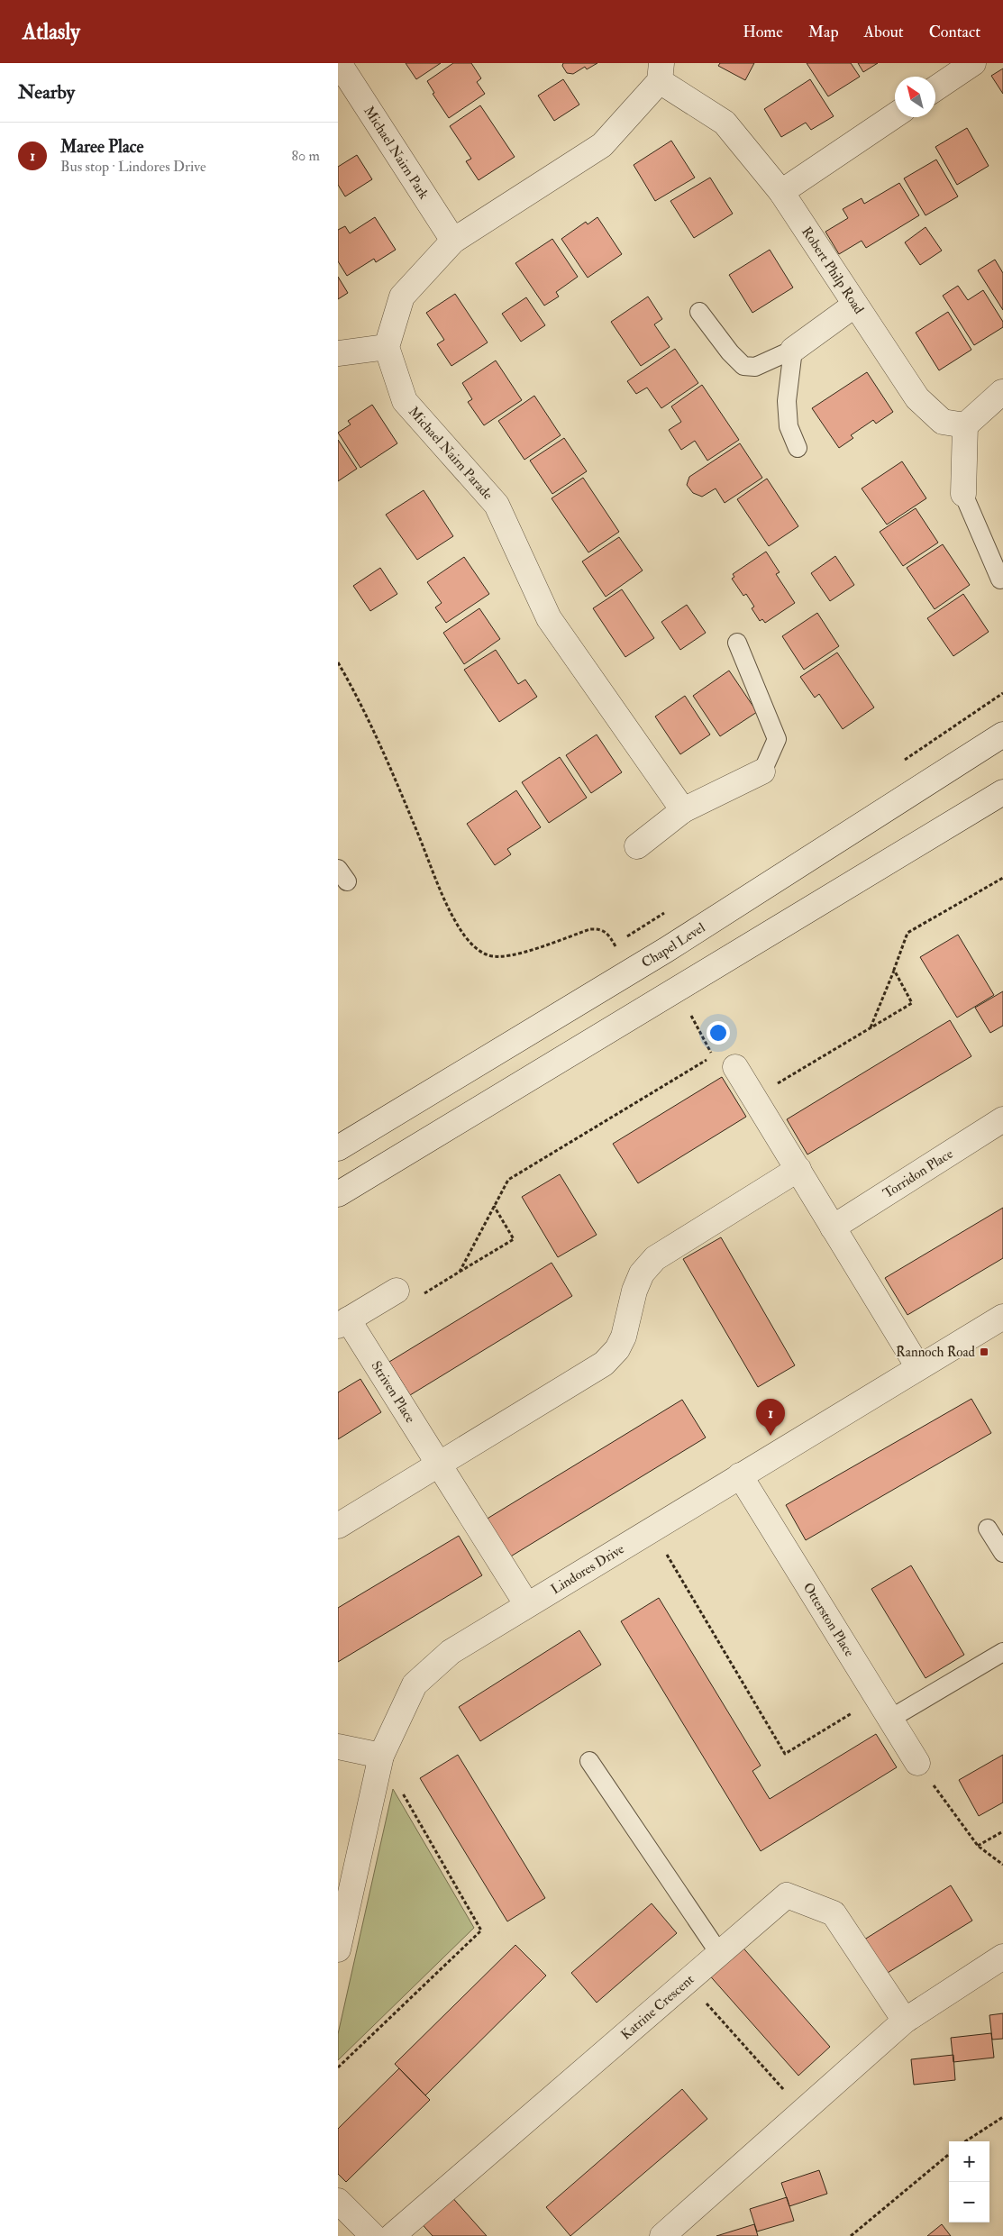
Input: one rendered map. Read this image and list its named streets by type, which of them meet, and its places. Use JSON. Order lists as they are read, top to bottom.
{
  "streets": {
    "street": [
      "Michael Nairn Park",
      "Robert Philp Road",
      "Michael Nairn Parade",
      "Chapel Level",
      "Torridon Place",
      "Striven Place",
      "Lindores Drive",
      "Otterston Place",
      "Katrine Crescent"
    ]
  },
  "crossings": [
    ["Striven Place", "Lindores Drive"],
    ["Lindores Drive", "Otterston Place"]
  ],
  "places": {
    "transit": ["Rannoch Road"]
  },
  "north": "top left",
  "page": {
    "header": "Atlasly",
    "nav": [
      "Home",
      "Map",
      "About",
      "Contact"
    ],
    "heading": "Nearby",
    "list": [
      {
        "mark": "1",
        "name": "Maree Place",
        "note": "Bus stop · Lindores Drive",
        "value": "80 m"
      }
    ],
    "pins": "1",
    "map_buttons": ["+", "−"]
  }
}
